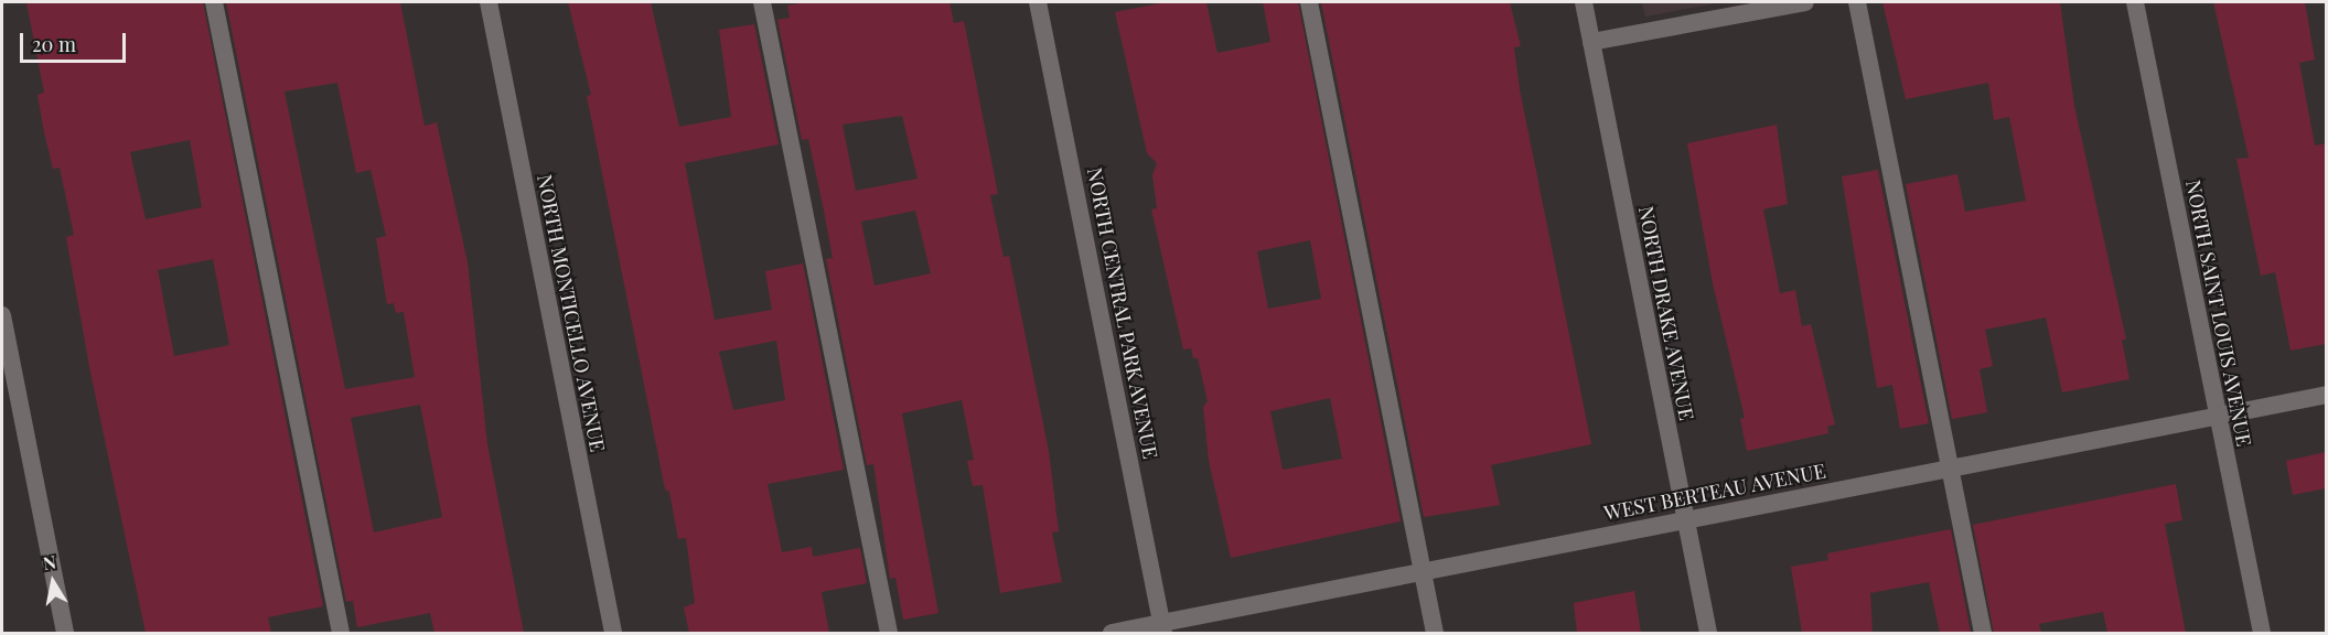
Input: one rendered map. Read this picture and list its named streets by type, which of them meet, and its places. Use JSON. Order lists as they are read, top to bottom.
{
  "streets": {
    "street": [
      "NORTH MONTICELLO AVENUE",
      "NORTH CENTRAL PARK AVENUE",
      "NORTH DRAKE AVENUE",
      "NORTH SAINT LOUIS AVENUE",
      "WEST BERTEAU AVENUE"
    ]
  },
  "crossings": [
    ["NORTH CENTRAL PARK AVENUE", "WEST BERTEAU AVENUE"],
    ["NORTH DRAKE AVENUE", "WEST BERTEAU AVENUE"],
    ["NORTH SAINT LOUIS AVENUE", "WEST BERTEAU AVENUE"]
  ],
  "scale_bar": "20 m",
  "north": "top"
}
